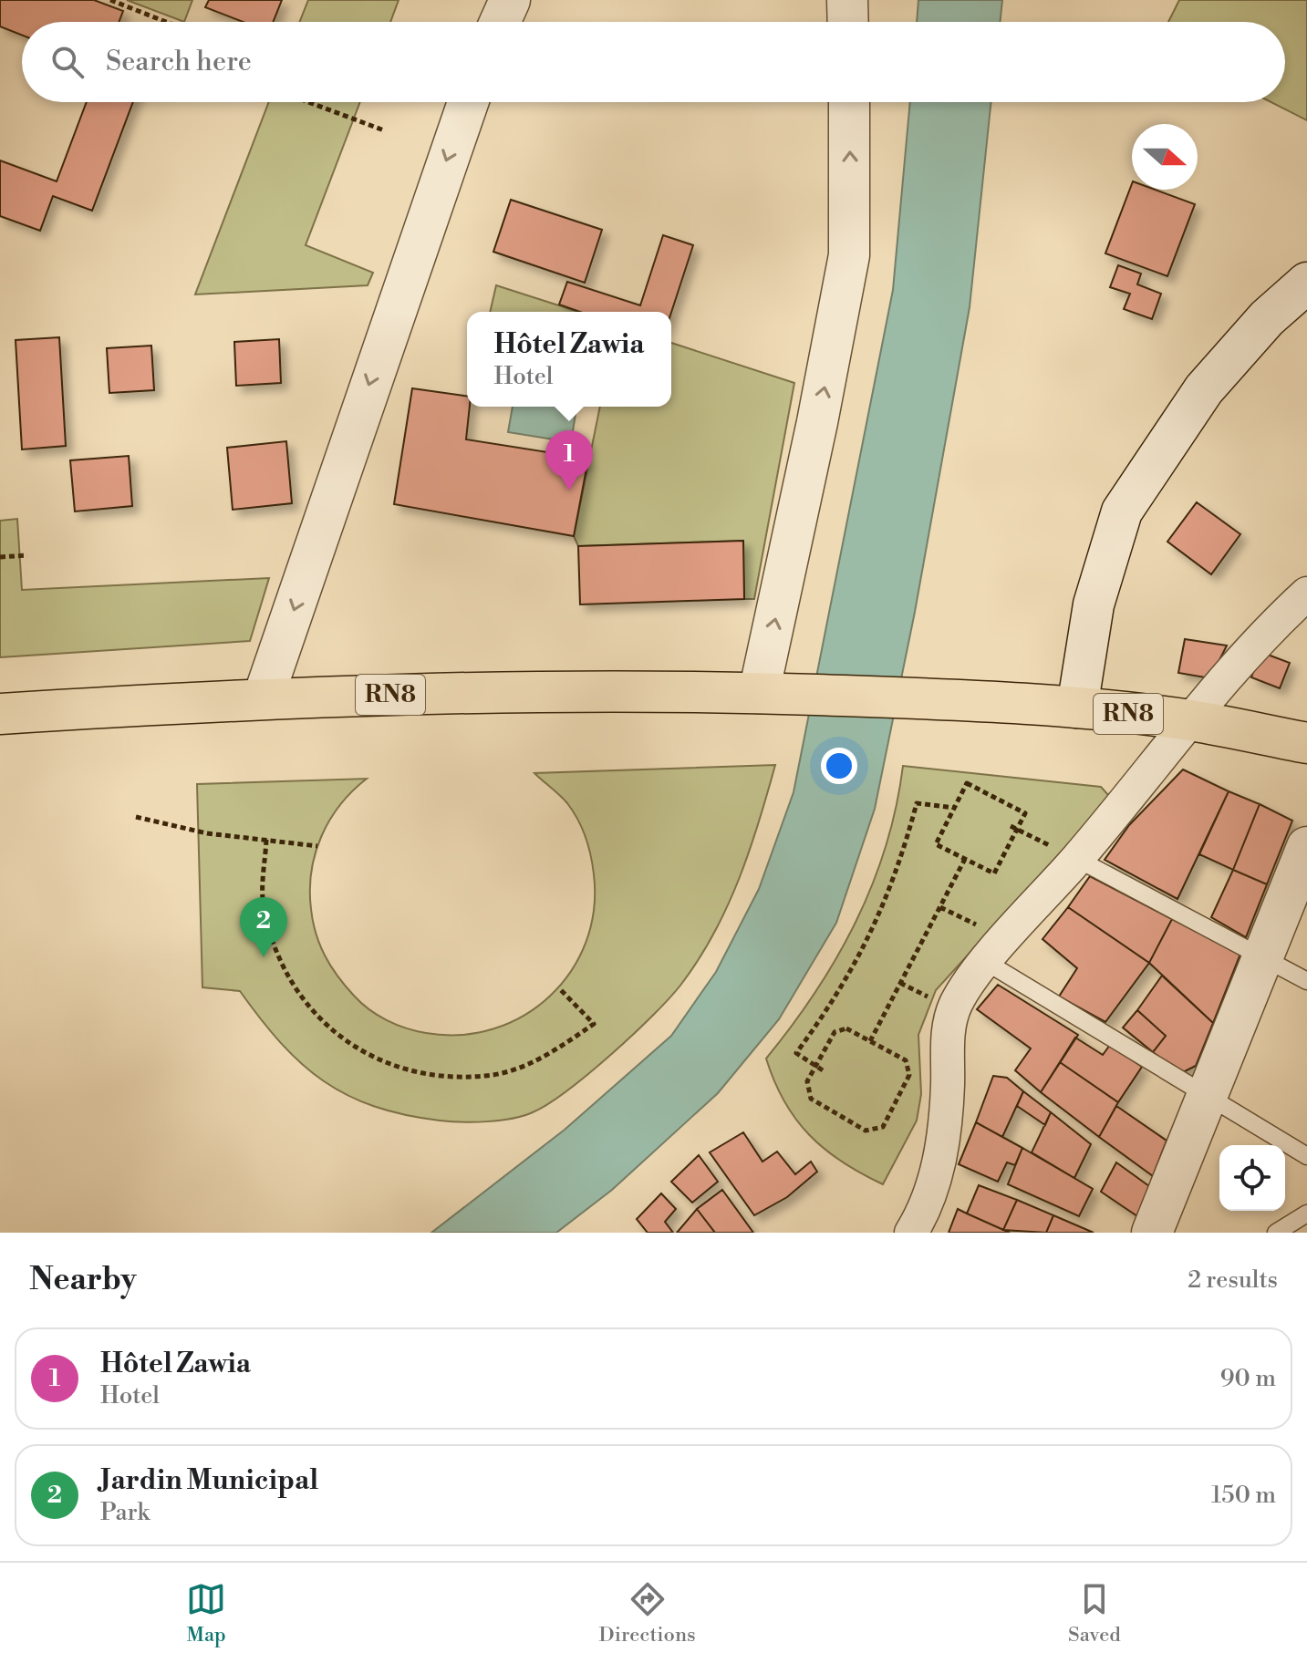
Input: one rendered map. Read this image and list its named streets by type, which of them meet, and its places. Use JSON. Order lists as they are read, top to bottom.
{
  "streets": {
    "main road": ["RN8"]
  },
  "north": "right",
  "page": {
    "search": "Search here",
    "popup": ["Hôtel Zawia", "Hotel"],
    "pins": ["1", "2"],
    "heading": ["Nearby", "2 results"],
    "list": [
      {
        "mark": "1",
        "name": "Hôtel Zawia",
        "note": "Hotel",
        "value": "90 m"
      },
      {
        "mark": "2",
        "name": "Jardin Municipal",
        "note": "Park",
        "value": "150 m"
      }
    ],
    "nav": ["Map", "Directions", "Saved"]
  }
}
